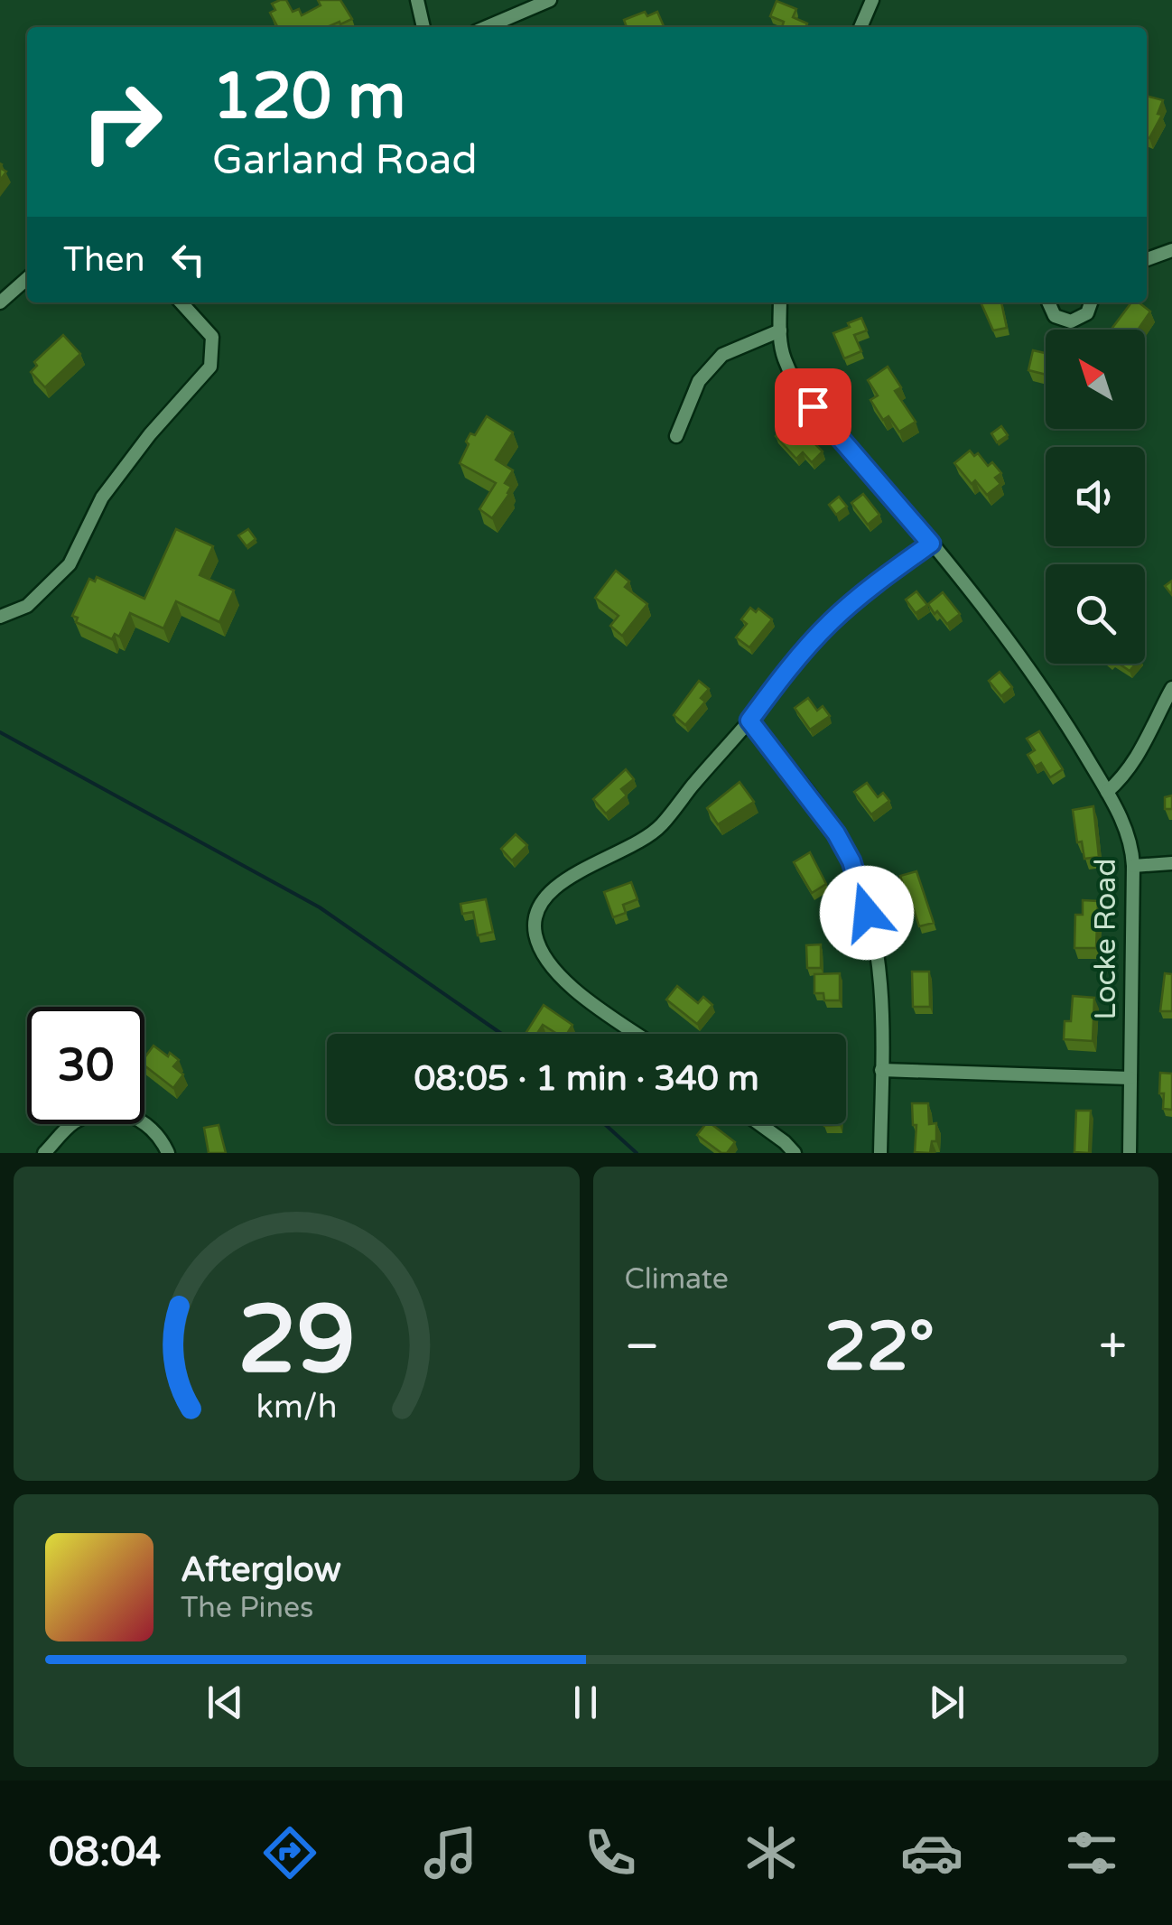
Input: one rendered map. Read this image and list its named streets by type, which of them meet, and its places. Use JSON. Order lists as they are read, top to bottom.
{
  "streets": {
    "street": ["Locke Road"]
  },
  "north": "top left",
  "page": {
    "turn": ["120 m", "Garland Road"],
    "then": "Then",
    "limit": "30",
    "trip": "08:05 · 1 min · 340 m",
    "tile": "Climate",
    "heat": ["−", "22°", "+"],
    "song": ["Afterglow", "The Pines"],
    "tabs": "08:04",
    "gauge": ["29", "km/h"]
  }
}
